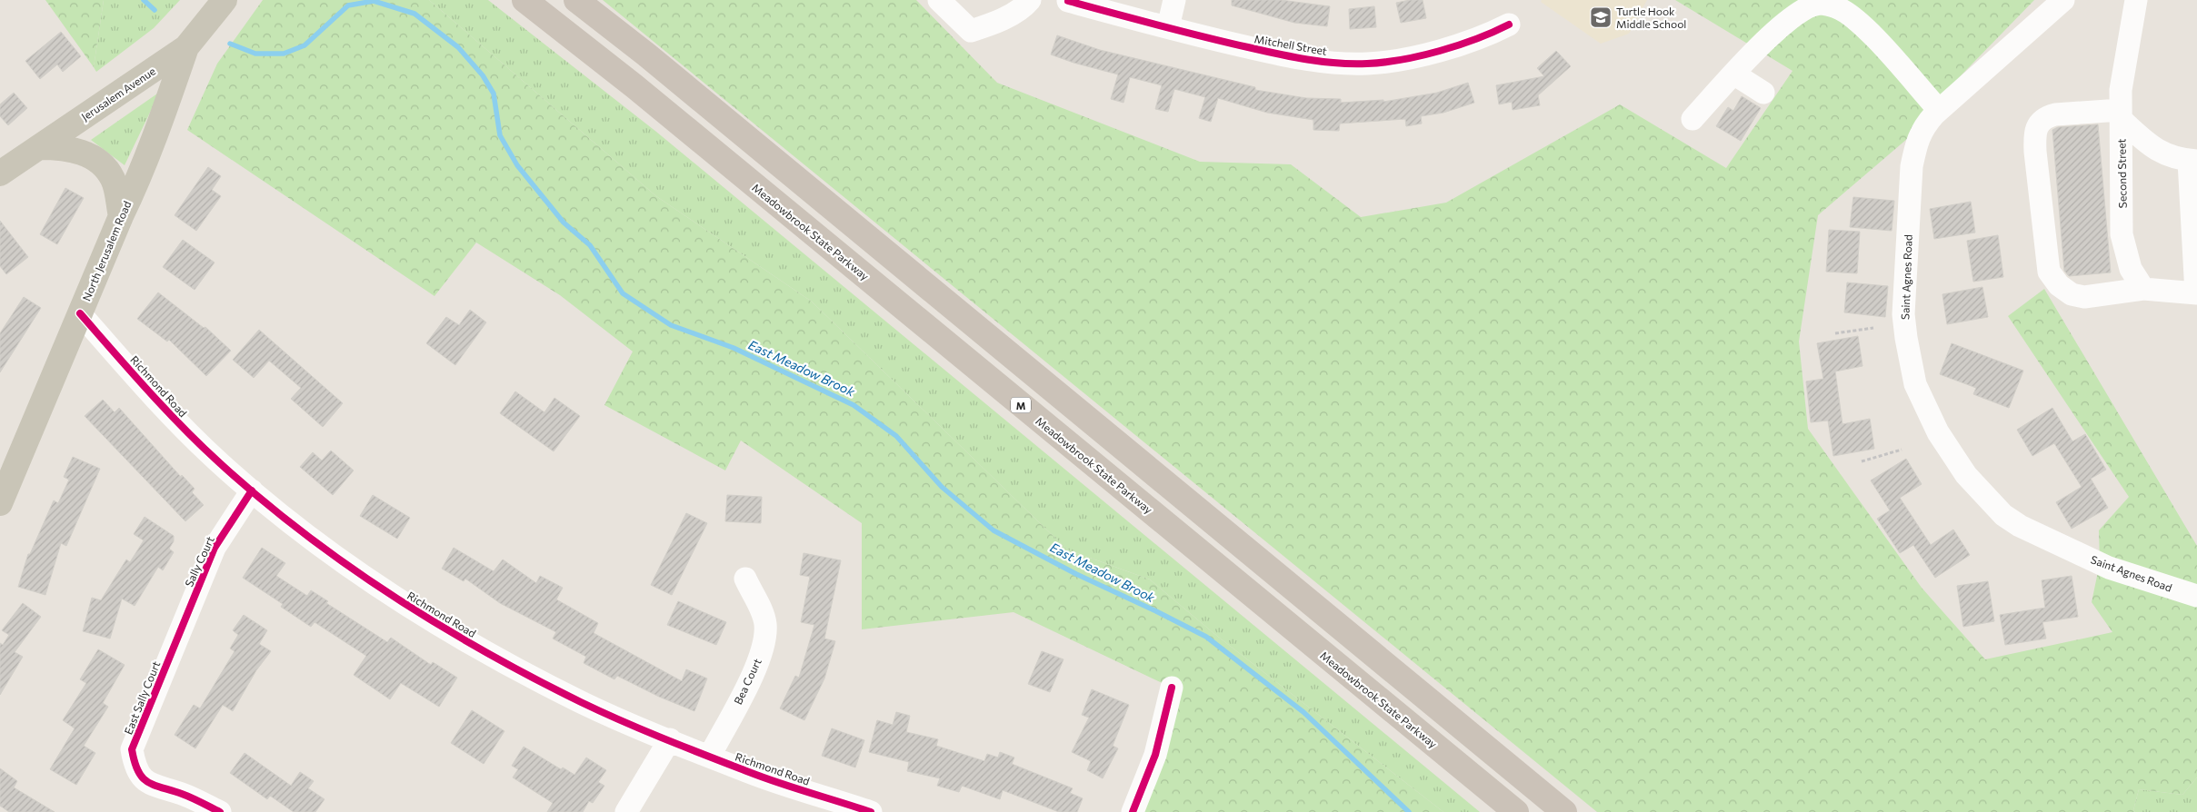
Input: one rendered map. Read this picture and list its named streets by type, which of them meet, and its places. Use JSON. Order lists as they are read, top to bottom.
{
  "streets": {
    "highway": ["Meadowbrook State Parkway", "M"],
    "main road": ["Jerusalem Avenue", "North Jerusalem Road"],
    "street": [
      "Mitchell Street",
      "Second Street",
      "Saint Agnes Road",
      "Richmond Road",
      "Sally Court",
      "Bea Court",
      "East Sally Court"
    ]
  },
  "crossings": [
    ["Jerusalem Avenue", "North Jerusalem Road"],
    ["North Jerusalem Road", "Richmond Road"],
    ["Richmond Road", "Sally Court"],
    ["Richmond Road", "Bea Court"],
    ["Sally Court", "East Sally Court"]
  ],
  "water": ["East Meadow Brook"],
  "places": {
    "school or university": ["Turtle Hook Middle School"]
  }
}
